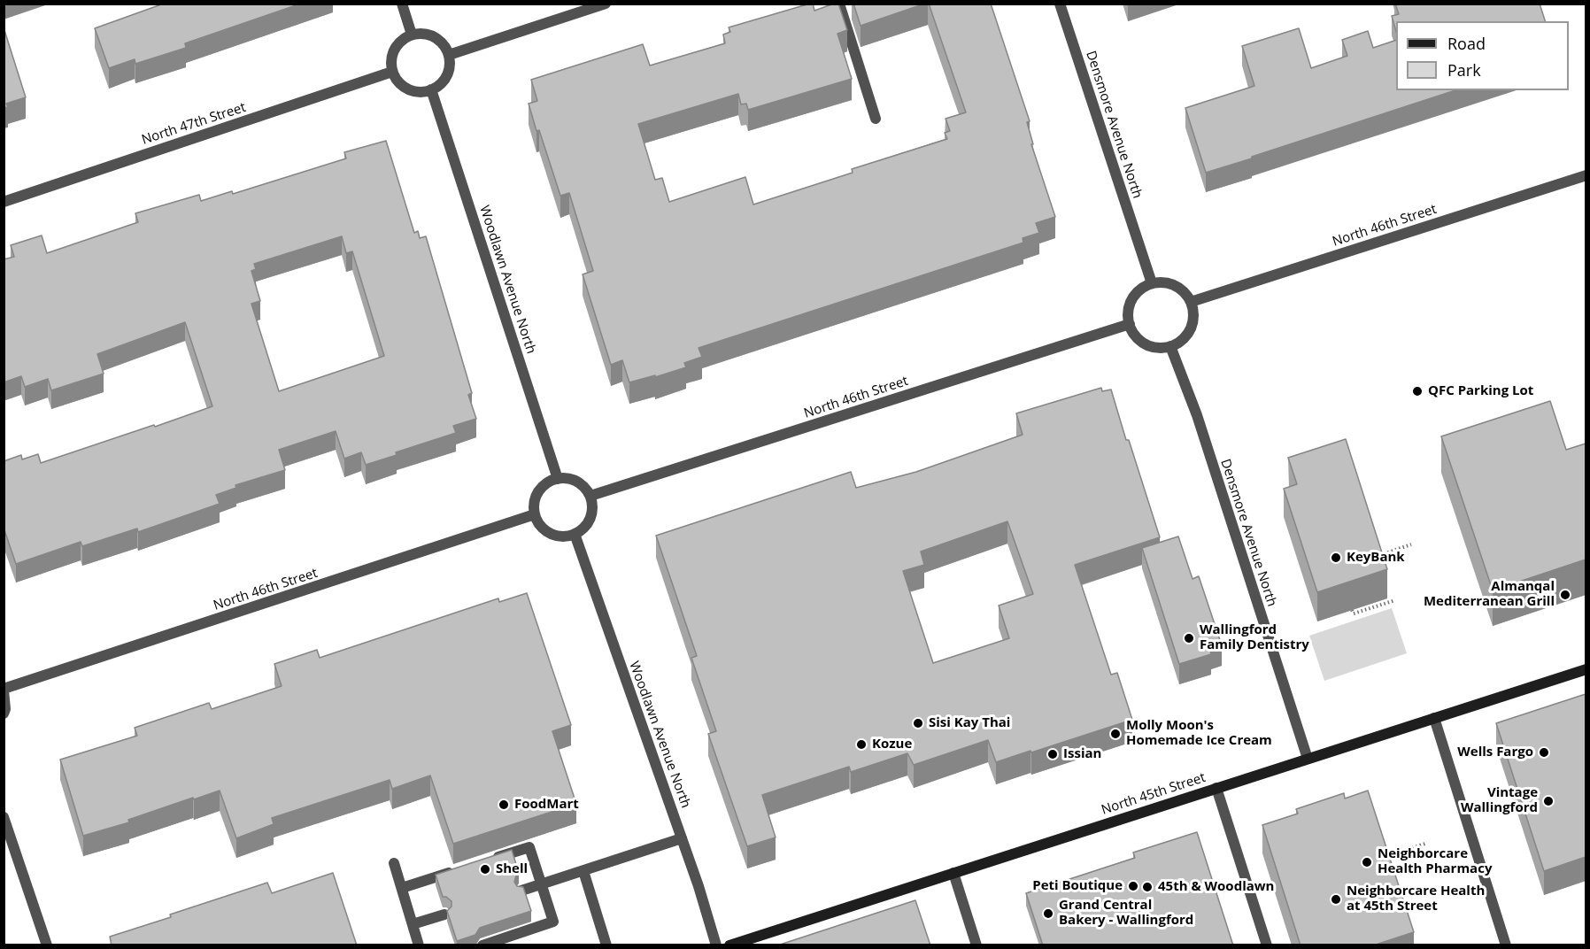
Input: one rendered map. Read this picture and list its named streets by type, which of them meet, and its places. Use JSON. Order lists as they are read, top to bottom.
{
  "streets": {
    "main road": ["North 45th Street"],
    "street": [
      "North 47th Street",
      "Densmore Avenue North",
      "North 46th Street",
      "Woodlawn Avenue North"
    ]
  },
  "crossings": [
    ["North 47th Street", "Woodlawn Avenue North"],
    ["Densmore Avenue North", "North 46th Street"],
    ["Densmore Avenue North", "North 45th Street"],
    ["North 46th Street", "Woodlawn Avenue North"]
  ],
  "places": [
    "QFC Parking Lot",
    "KeyBank",
    "Almanqal Mediterranean Grill",
    "Wallingford Family Dentistry",
    "Sisi Kay Thai",
    "Molly Moon's Homemade Ice Cream",
    "Kozue",
    "Wells Fargo",
    "Issian",
    "Vintage Wallingford",
    "FoodMart",
    "Neighborcare Health Pharmacy",
    "Shell",
    "Peti Boutique",
    "45th & Woodlawn",
    "Neighborcare Health at 45th Street",
    "Grand Central Bakery - Wallingford"
  ],
  "legend": ["Road", "Park"]
}
